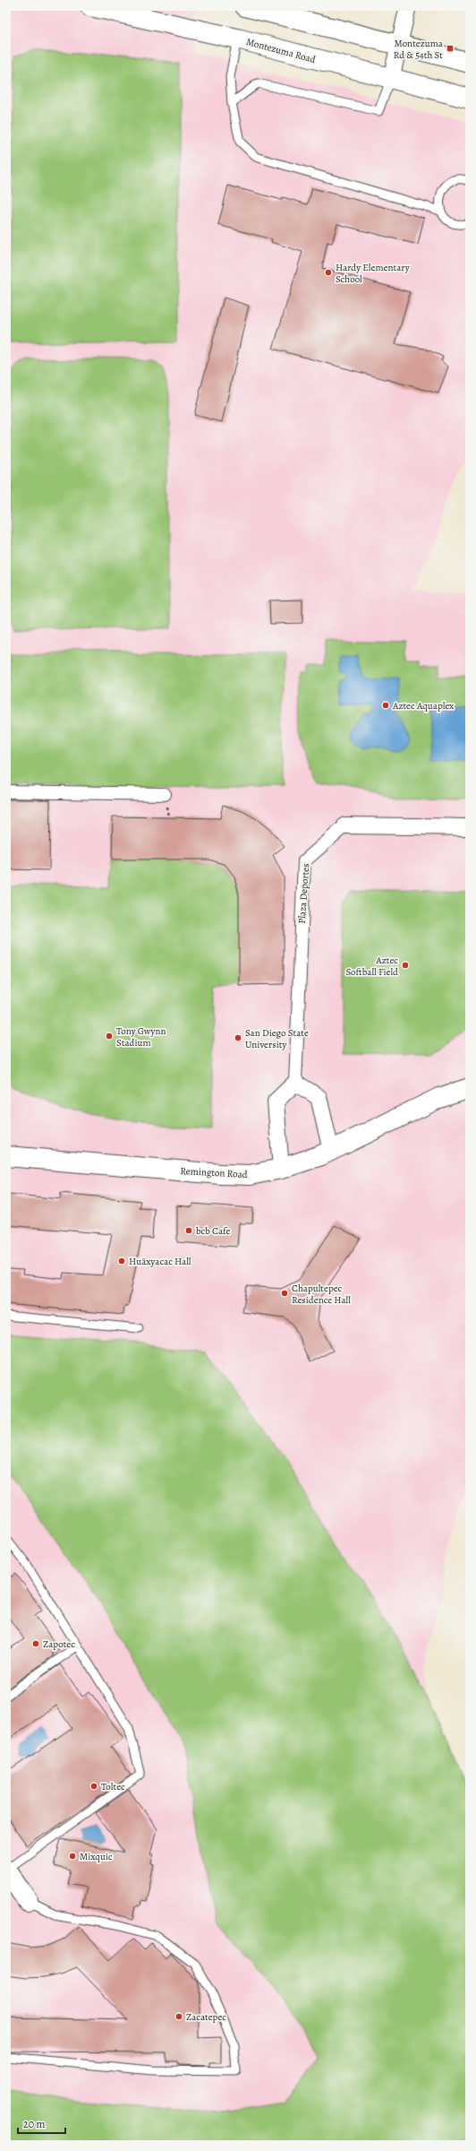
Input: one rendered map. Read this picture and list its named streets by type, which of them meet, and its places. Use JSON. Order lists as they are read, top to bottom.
{
  "streets": {
    "main road": ["Montezuma Road", "Remington Road"],
    "street": ["Plaza Deportes"]
  },
  "places": {
    "transit": ["Montezuma Rd & 54th St"],
    "other": [
      "Hardy Elementary School",
      "Aztec Aquaplex",
      "Aztec Softball Field",
      "Tony Gwynn Stadium",
      "San Diego State University",
      "bcb Cafe",
      "Huāxyacac Hall",
      "Chapultepec Residence Hall",
      "Zapotec",
      "Toltec",
      "Mixquic",
      "Zacatepec"
    ]
  },
  "scale_bar": "20 m"
}
